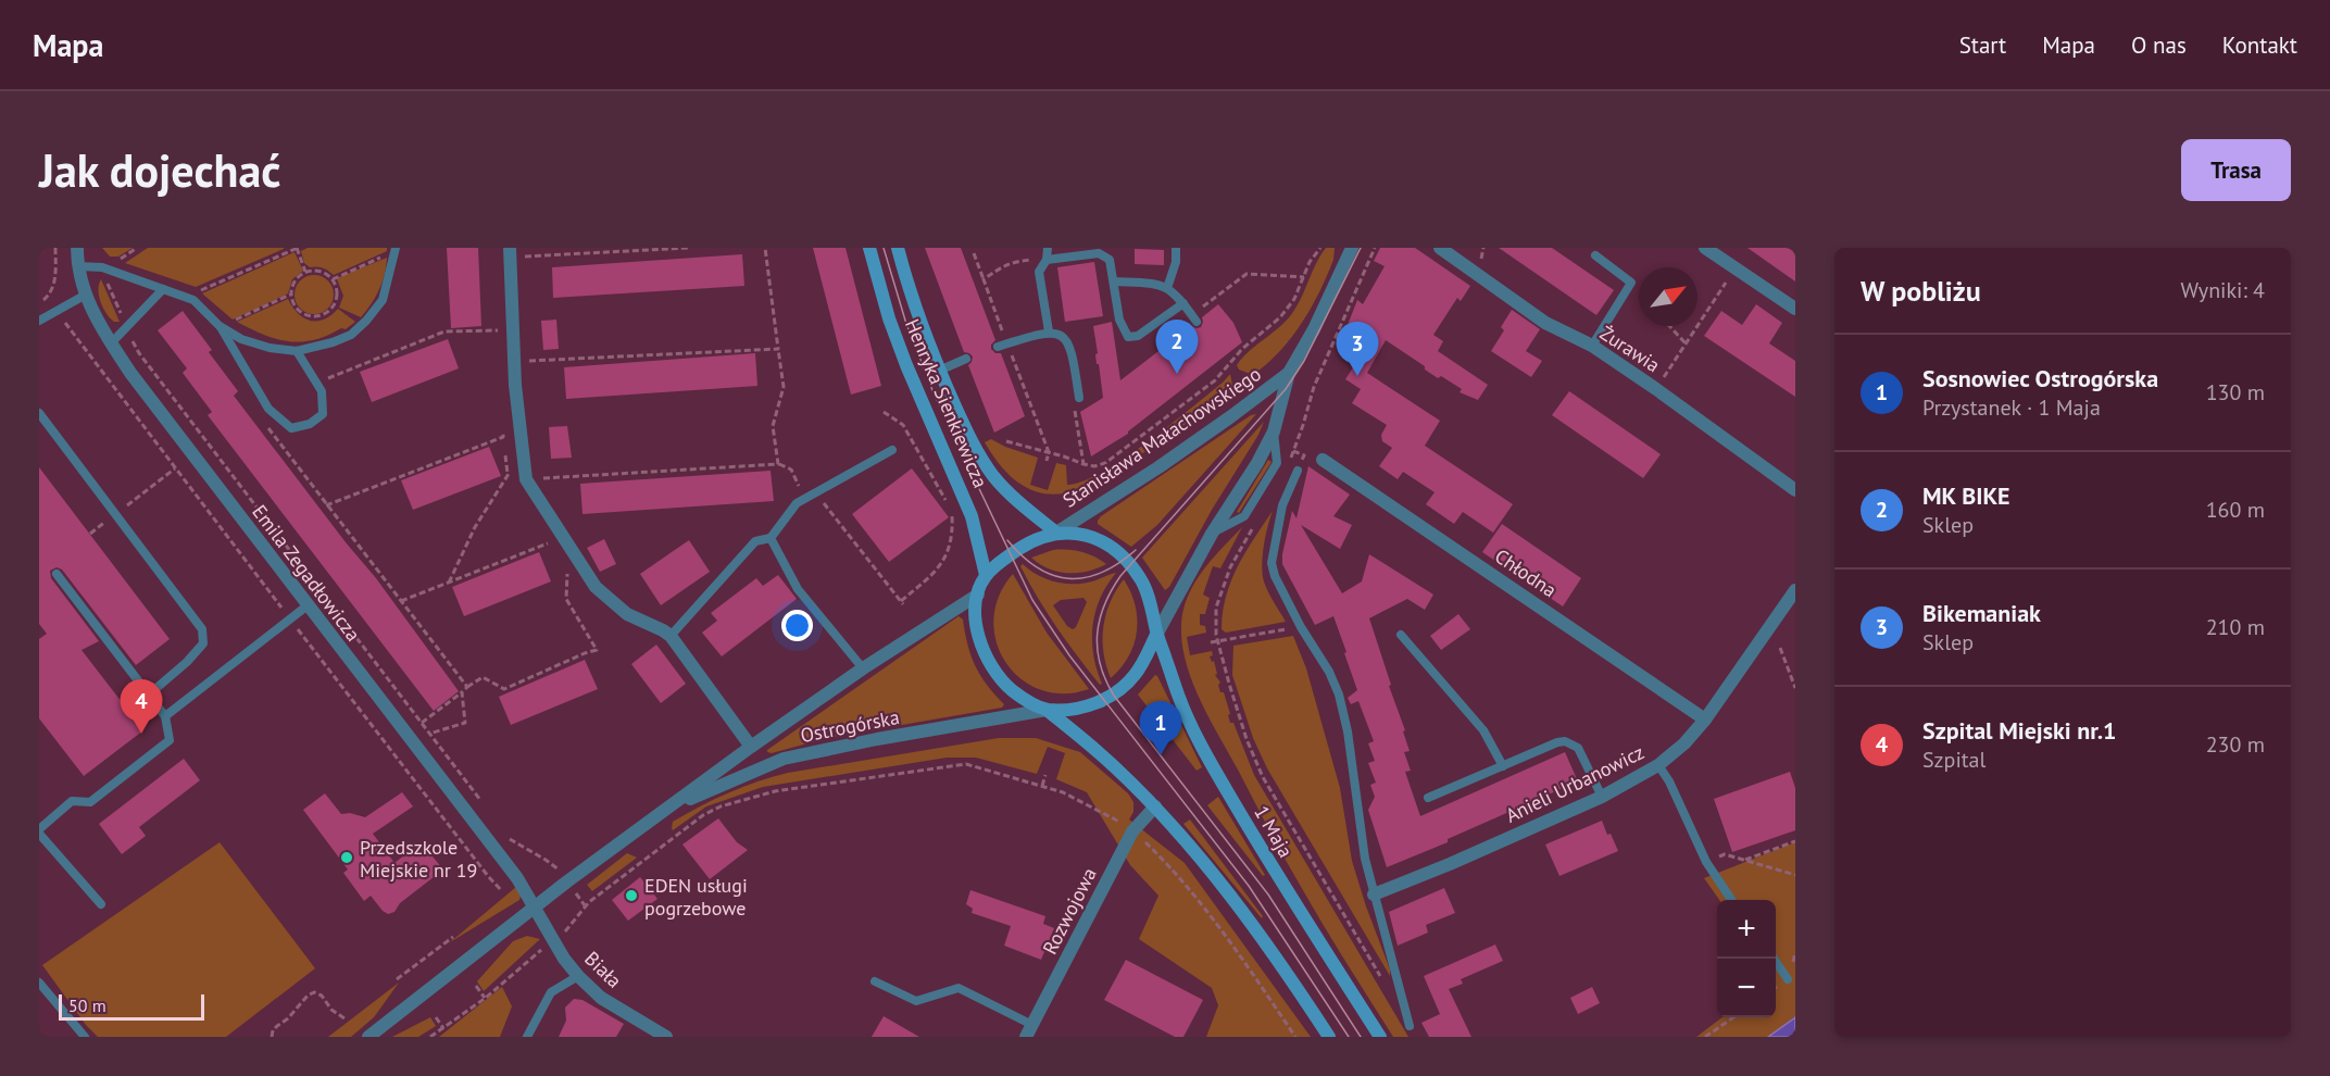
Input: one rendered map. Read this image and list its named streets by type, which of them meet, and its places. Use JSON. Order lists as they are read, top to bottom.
{
  "streets": {
    "main road": ["Henryka Sienkiewicza", "1 Maja"],
    "street": [
      "Żurawia",
      "Stanisława Małachowskiego",
      "Emila Zegadłowicza",
      "Chłodna",
      "Ostrogórska",
      "Anieli Urbanowicz",
      "Rozwojowa",
      "Biała"
    ]
  },
  "crossings": [
    ["Henryka Sienkiewicza", "Stanisława Małachowskiego"],
    ["Henryka Sienkiewicza", "Ostrogórska"],
    ["Henryka Sienkiewicza", "1 Maja"],
    ["Stanisława Małachowskiego", "Ostrogórska"],
    ["Stanisława Małachowskiego", "1 Maja"],
    ["Emila Zegadłowicza", "Ostrogórska"],
    ["Emila Zegadłowicza", "Biała"],
    ["Chłodna", "Anieli Urbanowicz"],
    ["Ostrogórska", "1 Maja"],
    ["Ostrogórska", "Biała"]
  ],
  "places": ["Przedszkole Miejskie nr 19", "EDEN usługi pogrzebowe"],
  "scale_bar": "50 m",
  "north": "top right",
  "page": {
    "header": "Mapa",
    "nav": [
      "Start",
      "Mapa",
      "O nas",
      "Kontakt"
    ],
    "buttons": "Trasa",
    "title": "Jak dojechać",
    "heading": ["W pobliżu", "Wyniki: 4"],
    "pins": [
      "2",
      "3",
      "4",
      "1"
    ],
    "list": [
      {
        "mark": "1",
        "name": "Sosnowiec Ostrogórska",
        "note": "Przystanek · 1 Maja",
        "value": "130 m"
      },
      {
        "mark": "2",
        "name": "MK BIKE",
        "note": "Sklep",
        "value": "160 m"
      },
      {
        "mark": "3",
        "name": "Bikemaniak",
        "note": "Sklep",
        "value": "210 m"
      },
      {
        "mark": "4",
        "name": "Szpital Miejski nr.1",
        "note": "Szpital",
        "value": "230 m"
      }
    ],
    "map_buttons": ["+", "−"],
    "scale": "50 m"
  }
}
